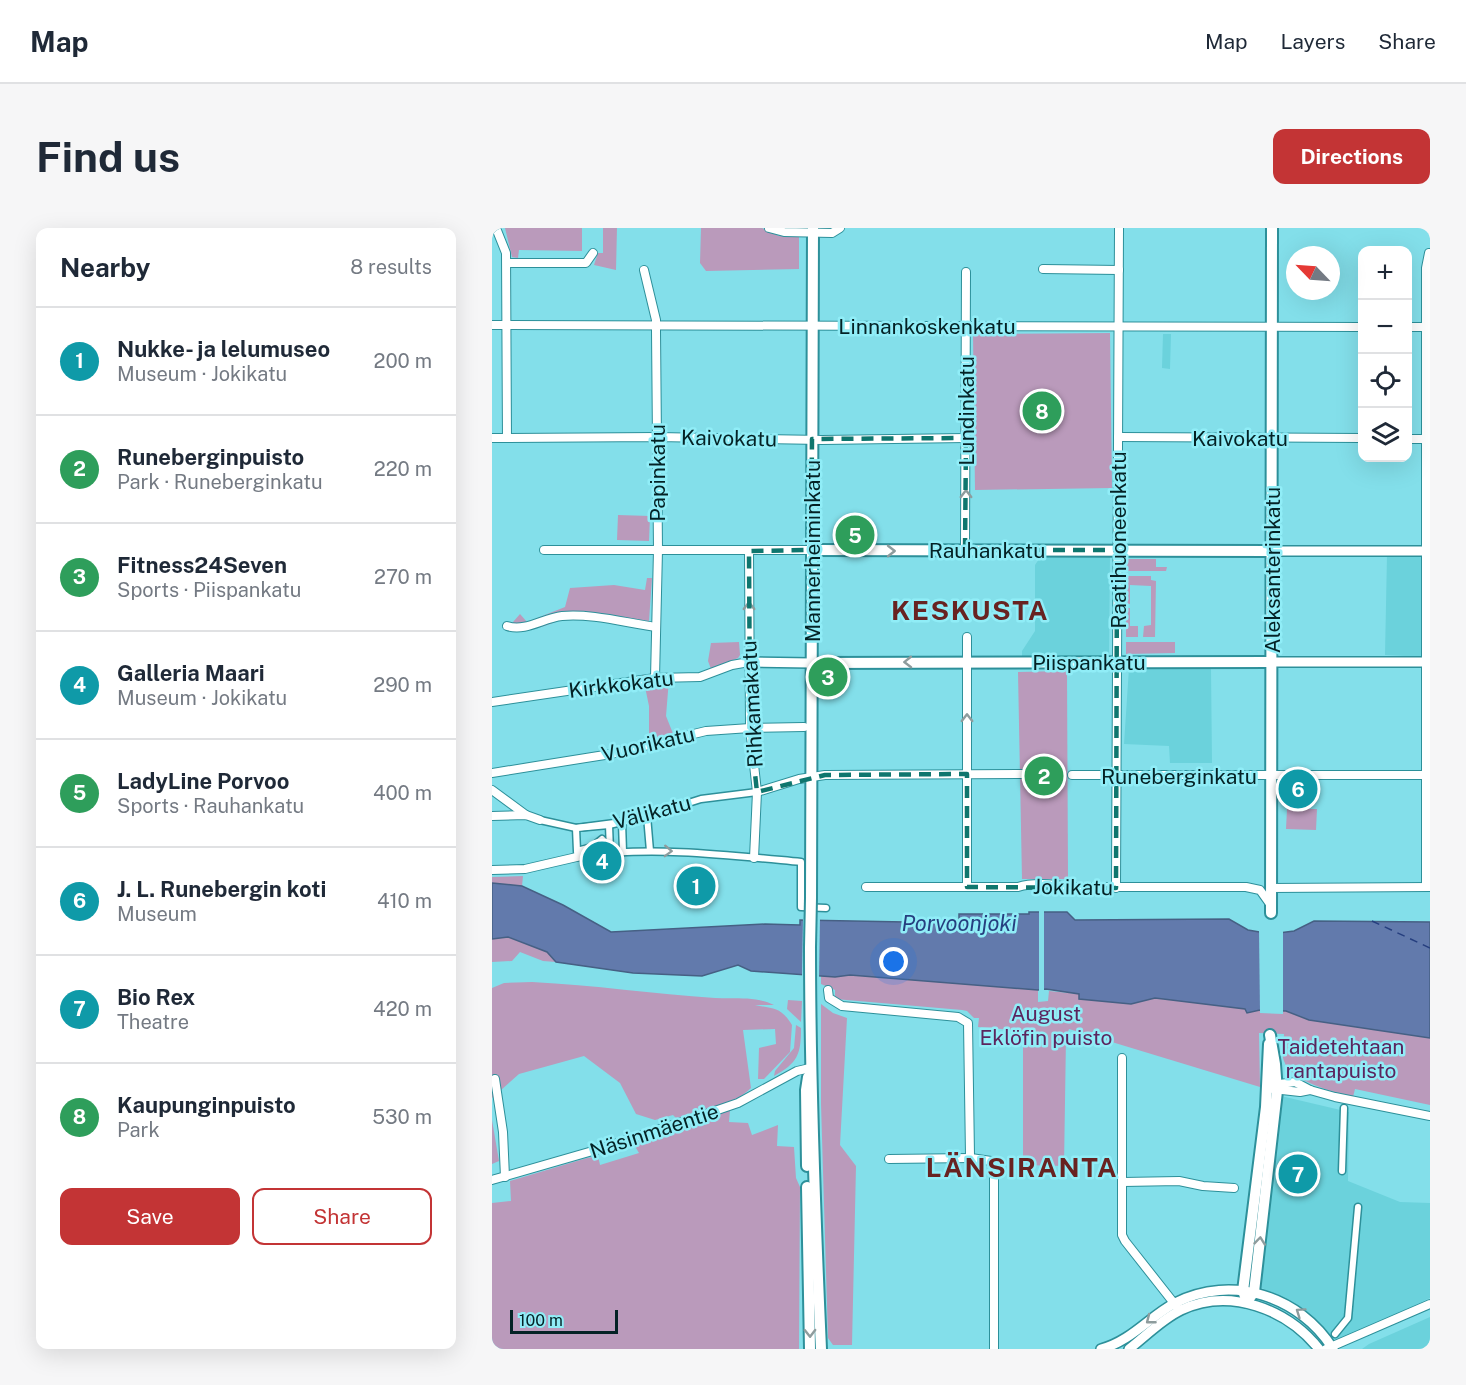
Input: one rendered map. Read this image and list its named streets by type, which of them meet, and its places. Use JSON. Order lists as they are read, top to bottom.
{
  "streets": {
    "main road": [
      "Rauhankatu",
      "Mannerheiminkatu",
      "Aleksanterinkatu",
      "Piispankatu"
    ],
    "street": [
      "Linnankoskenkatu",
      "Lundinkatu",
      "Kaivokatu",
      "Papinkatu",
      "Raatihuoneenkatu",
      "Kirkkokatu",
      "Rihkamakatu",
      "Vuorikatu",
      "Runeberginkatu",
      "Välikatu",
      "Jokikatu",
      "Näsinmäentie"
    ]
  },
  "crossings": [
    ["Linnankoskenkatu", "Lundinkatu"],
    ["Linnankoskenkatu", "Papinkatu"],
    ["Linnankoskenkatu", "Raatihuoneenkatu"],
    ["Linnankoskenkatu", "Mannerheiminkatu"],
    ["Linnankoskenkatu", "Aleksanterinkatu"],
    ["Lundinkatu", "Kaivokatu"],
    ["Lundinkatu", "Rauhankatu"],
    ["Kaivokatu", "Papinkatu"],
    ["Kaivokatu", "Raatihuoneenkatu"],
    ["Kaivokatu", "Mannerheiminkatu"],
    ["Kaivokatu", "Aleksanterinkatu"],
    ["Papinkatu", "Rauhankatu"],
    ["Papinkatu", "Kirkkokatu"],
    ["Raatihuoneenkatu", "Rauhankatu"],
    ["Raatihuoneenkatu", "Piispankatu"],
    ["Raatihuoneenkatu", "Runeberginkatu"],
    ["Raatihuoneenkatu", "Jokikatu"],
    ["Rauhankatu", "Mannerheiminkatu"],
    ["Rauhankatu", "Aleksanterinkatu"],
    ["Rauhankatu", "Rihkamakatu"],
    ["Mannerheiminkatu", "Piispankatu"],
    ["Mannerheiminkatu", "Välikatu"],
    ["Mannerheiminkatu", "Näsinmäentie"],
    ["Aleksanterinkatu", "Piispankatu"],
    ["Aleksanterinkatu", "Runeberginkatu"],
    ["Aleksanterinkatu", "Jokikatu"],
    ["Piispankatu", "Kirkkokatu"],
    ["Piispankatu", "Rihkamakatu"],
    ["Kirkkokatu", "Rihkamakatu"],
    ["Rihkamakatu", "Vuorikatu"],
    ["Rihkamakatu", "Välikatu"]
  ],
  "one_way": ["Lundinkatu", "Rihkamakatu"],
  "districts": ["KESKUSTA", "LÄNSIRANTA"],
  "water": ["Porvoonjoki"],
  "parks": ["August Eklöfin puisto", "Taidetehtaan rantapuisto"],
  "scale_bar": "100 m",
  "north": "top left",
  "page": {
    "header": "Map",
    "nav": ["Map", "Layers", "Share"],
    "buttons": [
      "Directions",
      ["Save", "Share"]
    ],
    "title": "Find us",
    "heading": ["Nearby", "8 results"],
    "map_buttons": ["+", "−"],
    "list": [
      {
        "mark": "1",
        "name": "Nukke- ja lelumuseo",
        "note": "Museum · Jokikatu",
        "value": "200 m"
      },
      {
        "mark": "2",
        "name": "Runeberginpuisto",
        "note": "Park · Runeberginkatu",
        "value": "220 m"
      },
      {
        "mark": "3",
        "name": "Fitness24Seven",
        "note": "Sports · Piispankatu",
        "value": "270 m"
      },
      {
        "mark": "4",
        "name": "Galleria Maari",
        "note": "Museum · Jokikatu",
        "value": "290 m"
      },
      {
        "mark": "5",
        "name": "LadyLine Porvoo",
        "note": "Sports · Rauhankatu",
        "value": "400 m"
      },
      {
        "mark": "6",
        "name": "J. L. Runebergin koti",
        "note": "Museum",
        "value": "410 m"
      },
      {
        "mark": "7",
        "name": "Bio Rex",
        "note": "Theatre",
        "value": "420 m"
      },
      {
        "mark": "8",
        "name": "Kaupunginpuisto",
        "note": "Park",
        "value": "530 m"
      }
    ],
    "pins": [
      "8",
      "5",
      "3",
      "2",
      "6",
      "4",
      "1",
      "7"
    ],
    "scale": "100 m"
  }
}
